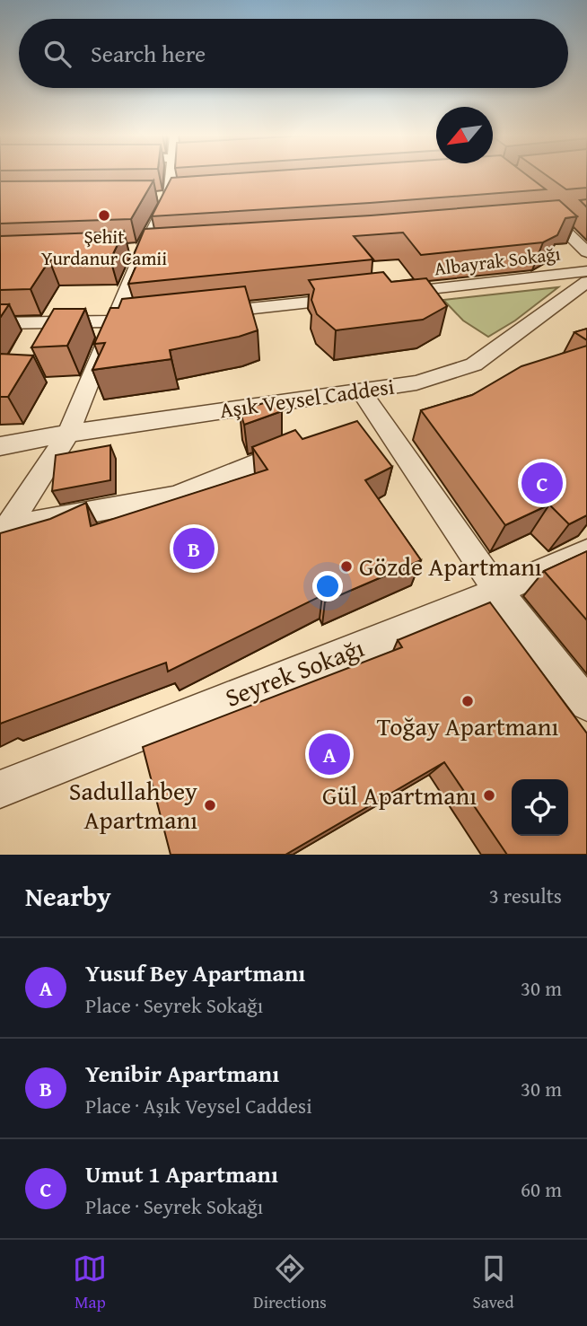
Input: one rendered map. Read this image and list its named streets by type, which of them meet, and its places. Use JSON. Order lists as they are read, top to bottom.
{
  "streets": {
    "street": ["Albayrak Sokağı", "Aşık Veysel Caddesi", "Seyrek Sokağı"]
  },
  "places": [
    "Şehit Yurdanur Camii",
    "Gözde Apartmanı",
    "Toğay Apartmanı",
    "Gül Apartmanı",
    "Sadullahbey Apartmanı"
  ],
  "north": "bottom left",
  "page": {
    "search": "Search here",
    "pins": ["C", "B", "A"],
    "heading": ["Nearby", "3 results"],
    "list": [
      {
        "mark": "A",
        "name": "Yusuf Bey Apartmanı",
        "note": "Place · Seyrek Sokağı",
        "value": "30 m"
      },
      {
        "mark": "B",
        "name": "Yenibir Apartmanı",
        "note": "Place · Aşık Veysel Caddesi",
        "value": "30 m"
      },
      {
        "mark": "C",
        "name": "Umut 1 Apartmanı",
        "note": "Place · Seyrek Sokağı",
        "value": "60 m"
      }
    ],
    "nav": ["Map", "Directions", "Saved"]
  }
}
